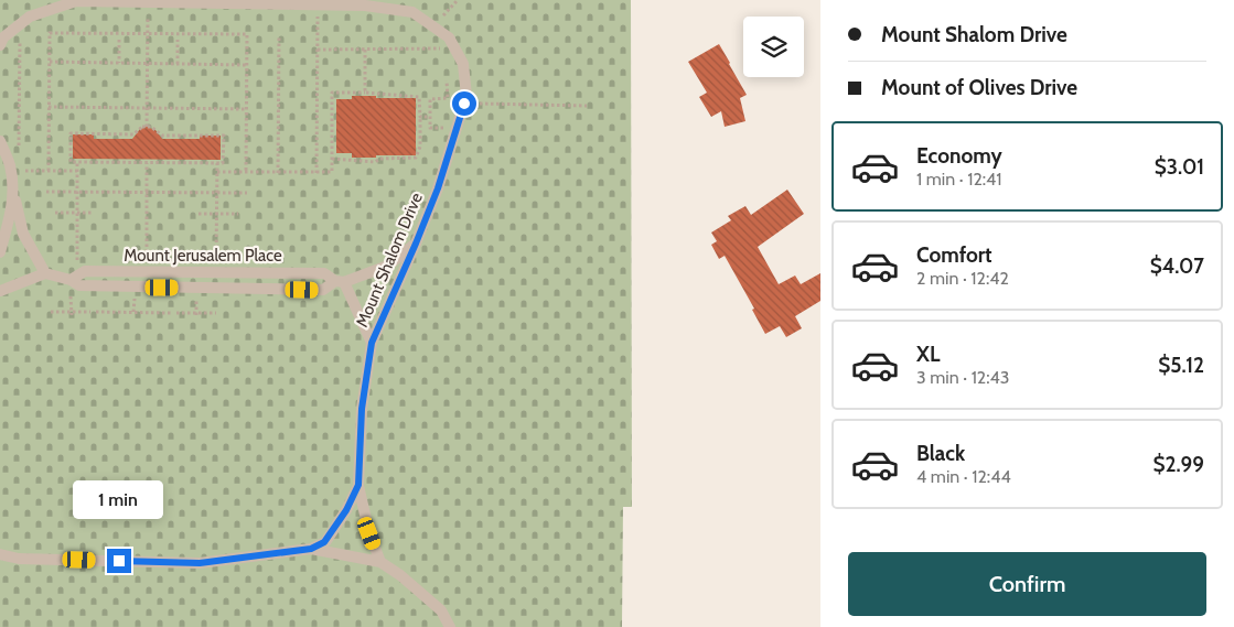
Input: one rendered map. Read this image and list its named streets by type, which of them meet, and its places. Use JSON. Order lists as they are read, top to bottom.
{
  "streets": {
    "lane": ["Mount Jerusalem Place", "Mount Shalom Drive"]
  },
  "crossings": [
    ["Mount Jerusalem Place", "Mount Shalom Drive"]
  ],
  "page": {
    "banner": ["Mount Shalom Drive", "Mount of Olives Drive"],
    "list": [
      {
        "name": "Economy",
        "note": "1 min · 12:41",
        "value": "$3.01"
      },
      {
        "name": "Comfort",
        "note": "2 min · 12:42",
        "value": "$4.07"
      },
      {
        "name": "XL",
        "note": "3 min · 12:43",
        "value": "$5.12"
      },
      {
        "name": "Black",
        "note": "4 min · 12:44",
        "value": "$2.99"
      }
    ],
    "bubble": "1 min",
    "buttons": "Confirm"
  }
}
